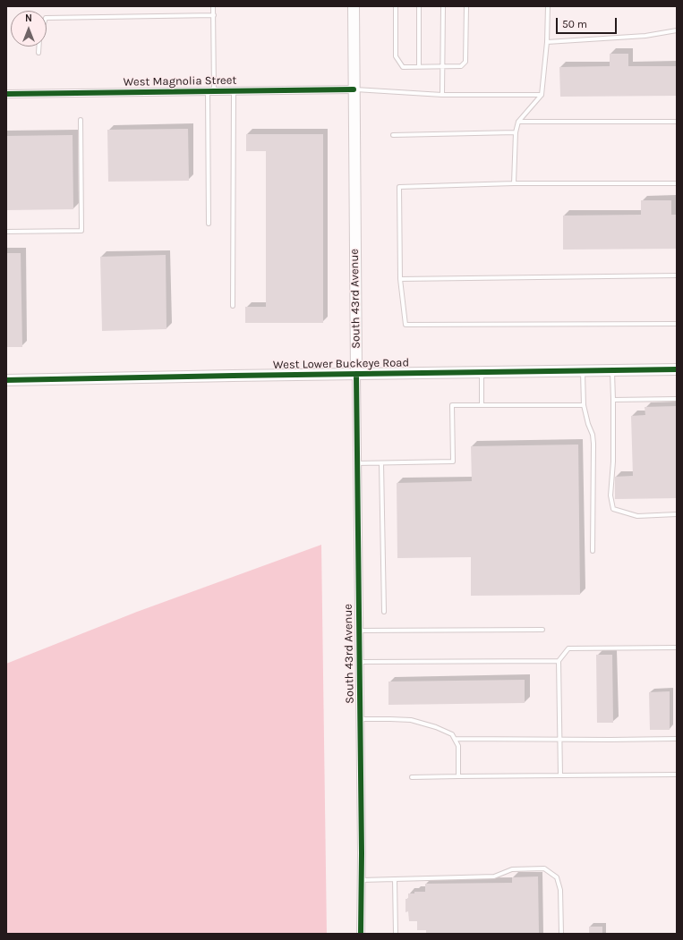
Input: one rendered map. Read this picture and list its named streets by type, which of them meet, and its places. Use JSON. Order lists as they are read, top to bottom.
{
  "streets": {
    "main road": ["South 43rd Avenue", "West Lower Buckeye Road"],
    "street": ["West Magnolia Street"]
  },
  "crossings": [
    ["West Magnolia Street", "South 43rd Avenue"],
    ["South 43rd Avenue", "West Lower Buckeye Road"]
  ],
  "scale_bar": "50 m",
  "north": "top"
}
